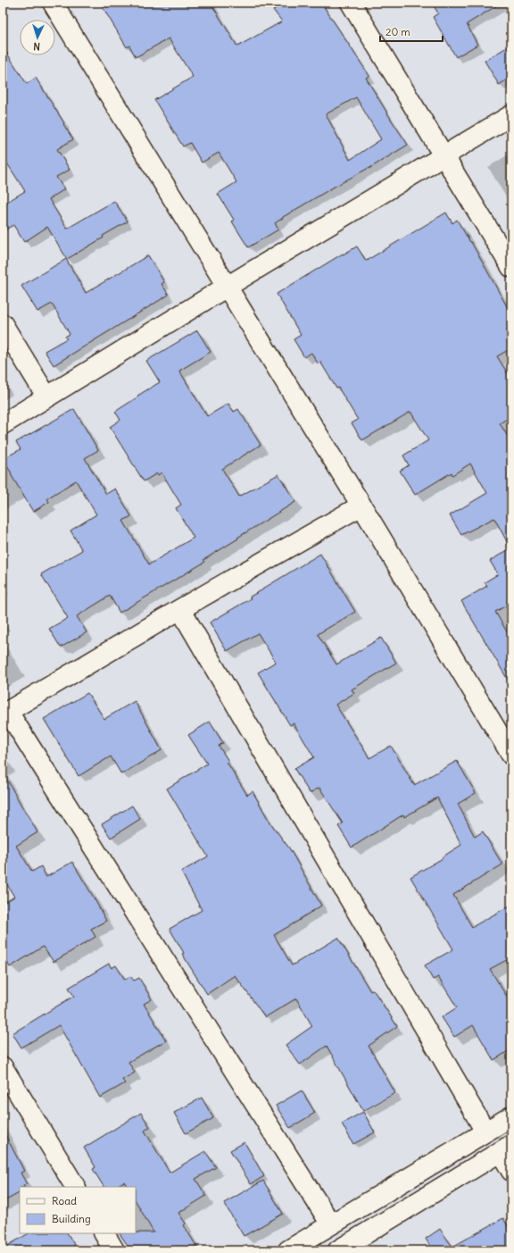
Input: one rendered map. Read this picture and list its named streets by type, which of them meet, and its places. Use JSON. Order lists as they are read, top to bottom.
{
  "legend": ["Road", "Building"],
  "scale_bar": "20 m",
  "north": "bottom"
}
